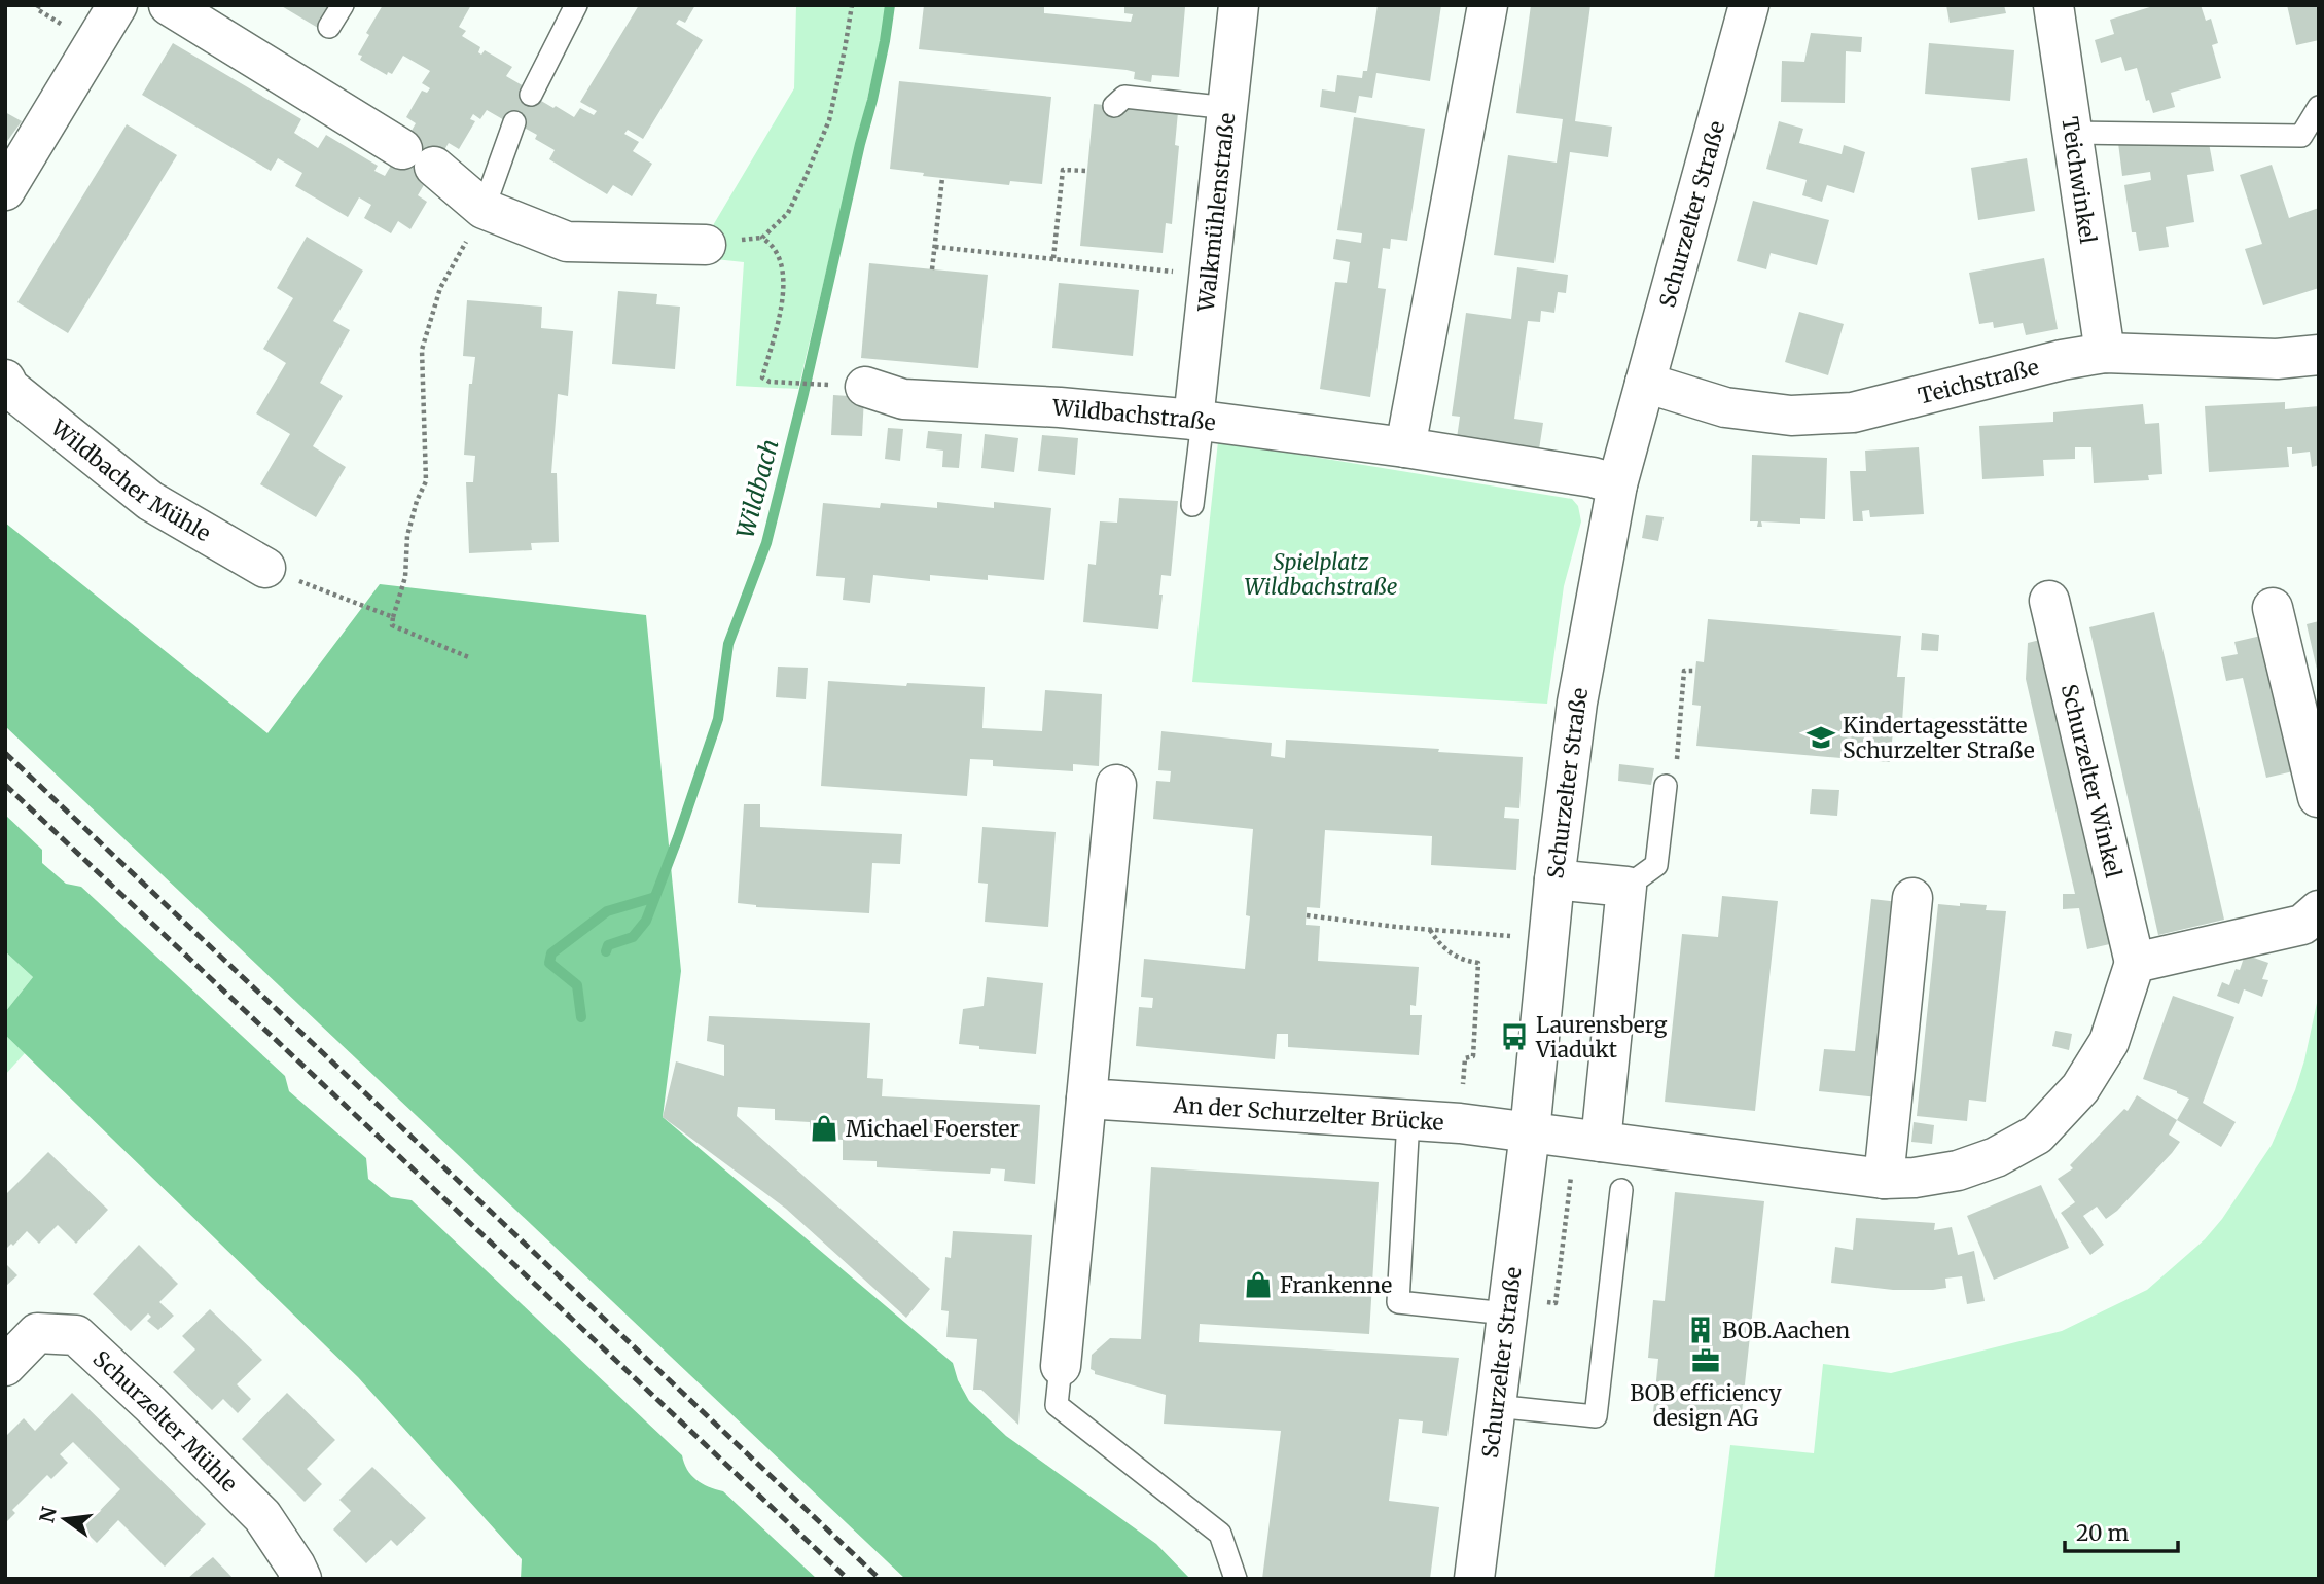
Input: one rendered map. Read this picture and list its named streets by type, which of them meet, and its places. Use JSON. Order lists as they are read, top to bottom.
{
  "streets": {
    "street": [
      "Teichwinkel",
      "Walkmühlenstraße",
      "Schurzelter Straße",
      "Teichstraße",
      "Wildbachstraße",
      "Wildbacher Mühle",
      "Schurzelter Winkel",
      "An der Schurzelter Brücke",
      "Schurzelter Mühle"
    ]
  },
  "crossings": [
    ["Teichwinkel", "Teichstraße"],
    ["Walkmühlenstraße", "Wildbachstraße"],
    ["Schurzelter Straße", "Teichstraße"],
    ["Schurzelter Straße", "Wildbachstraße"],
    ["Schurzelter Straße", "An der Schurzelter Brücke"]
  ],
  "water": ["Wildbach"],
  "parks": ["Spielplatz Wildbachstraße"],
  "places": {
    "school or university": ["Kindertagesstätte Schurzelter Straße"],
    "bus stop": ["Laurensberg Viadukt"],
    "shop": ["Michael Foerster", "Frankenne"],
    "building": ["BOB.Aachen"],
    "office": ["BOB efficiency design AG"]
  },
  "scale_bar": "20 m",
  "north": "left"
}
